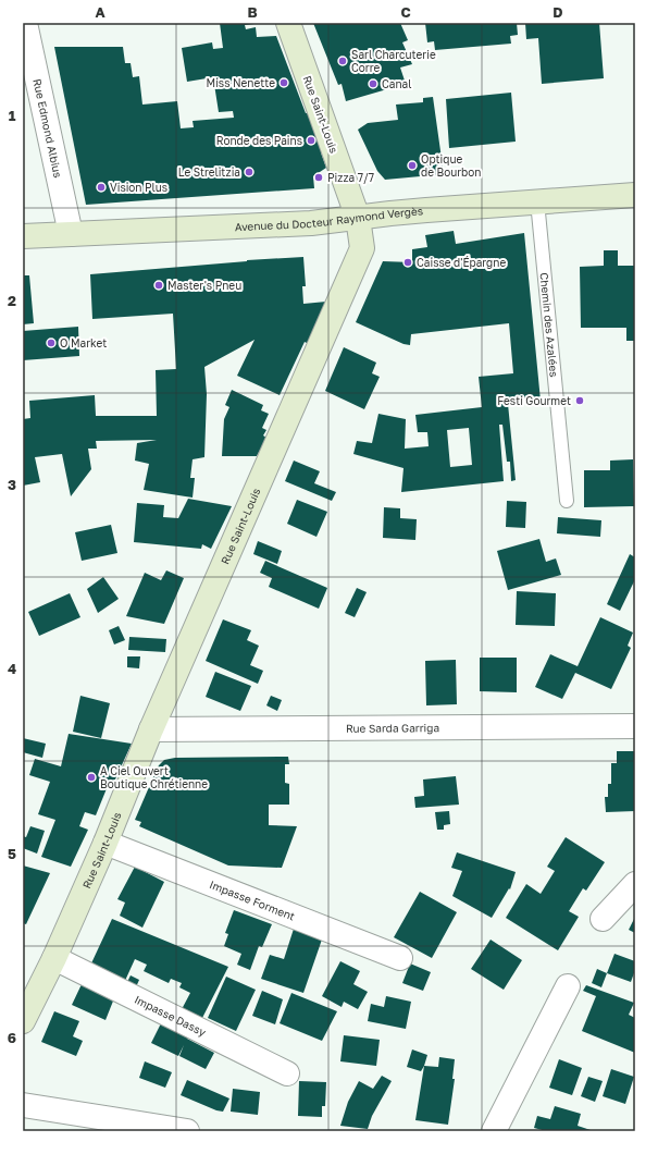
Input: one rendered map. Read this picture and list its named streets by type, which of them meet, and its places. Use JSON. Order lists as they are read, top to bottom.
{
  "streets": {
    "main road": ["Rue Saint-Louis", "Avenue du Docteur Raymond Vergès"],
    "street": [
      "Rue Edmond Albius",
      "Rue Sarda Garriga",
      "Impasse Forment",
      "Impasse Dassy"
    ],
    "lane": ["Chemin des Azalées"]
  },
  "crossings": [
    ["Rue Saint-Louis", "Avenue du Docteur Raymond Vergès"],
    ["Rue Saint-Louis", "Rue Sarda Garriga"],
    ["Rue Saint-Louis", "Impasse Forment"],
    ["Rue Saint-Louis", "Impasse Dassy"],
    ["Rue Edmond Albius", "Avenue du Docteur Raymond Vergès"],
    ["Avenue du Docteur Raymond Vergès", "Chemin des Azalées"]
  ],
  "places": [
    "Sarl Charcuterie Corre",
    "Miss Nenette",
    "Canal",
    "Ronde des Pains",
    "Optique de Bourbon",
    "Le Strelitzia",
    "Pizza 7/7",
    "Vision Plus",
    "Caisse d'Épargne",
    "Master's Pneu",
    "O Market",
    "Festi Gourmet",
    "A Ciel Ouvert Boutique Chrétienne"
  ],
  "grid": {
    "columns": [
      "A",
      "B",
      "C",
      "D"
    ],
    "rows": [
      "1",
      "2",
      "3",
      "4",
      "5",
      "6"
    ]
  }
}
